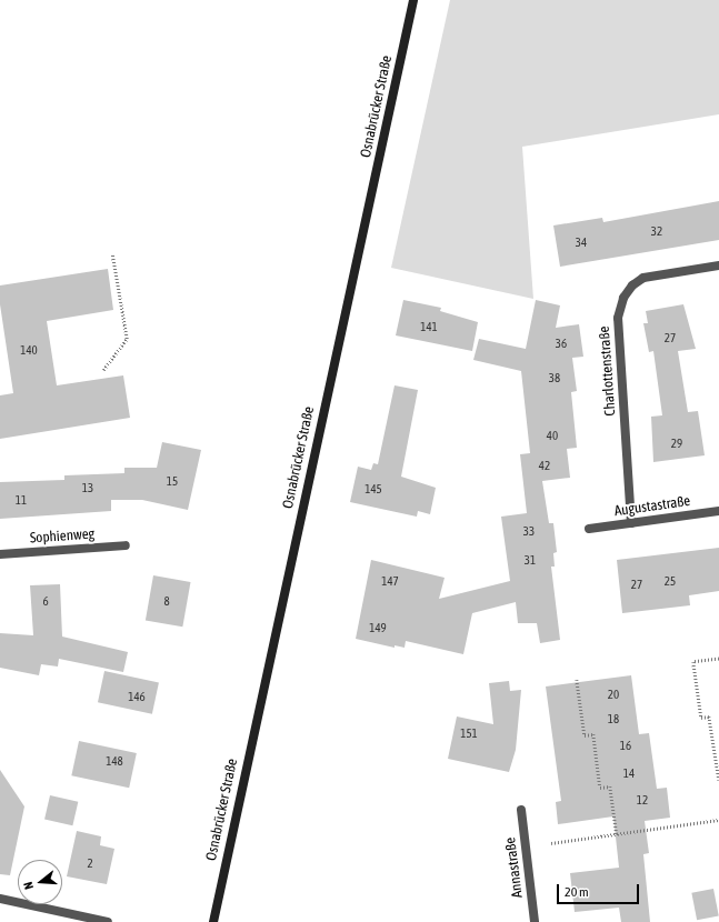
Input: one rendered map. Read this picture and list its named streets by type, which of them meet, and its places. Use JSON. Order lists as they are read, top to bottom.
{
  "streets": {
    "main road": ["Osnabrücker Straße"],
    "street": [
      "Charlottenstraße",
      "Augustastraße",
      "Sophienweg",
      "Annastraße"
    ]
  },
  "crossings": [
    ["Charlottenstraße", "Augustastraße"]
  ],
  "house_numbers": [
    "32",
    "34",
    "141",
    "27",
    "36",
    "140",
    "38",
    "40",
    "29",
    "42",
    "15",
    "13",
    "145",
    "11",
    "33",
    "31",
    "147",
    "25",
    "27",
    "6",
    "8",
    "149",
    "20",
    "146",
    "18",
    "151",
    "16",
    "148",
    "14",
    "12",
    "2"
  ],
  "scale_bar": "20 m",
  "north": "left"
}
